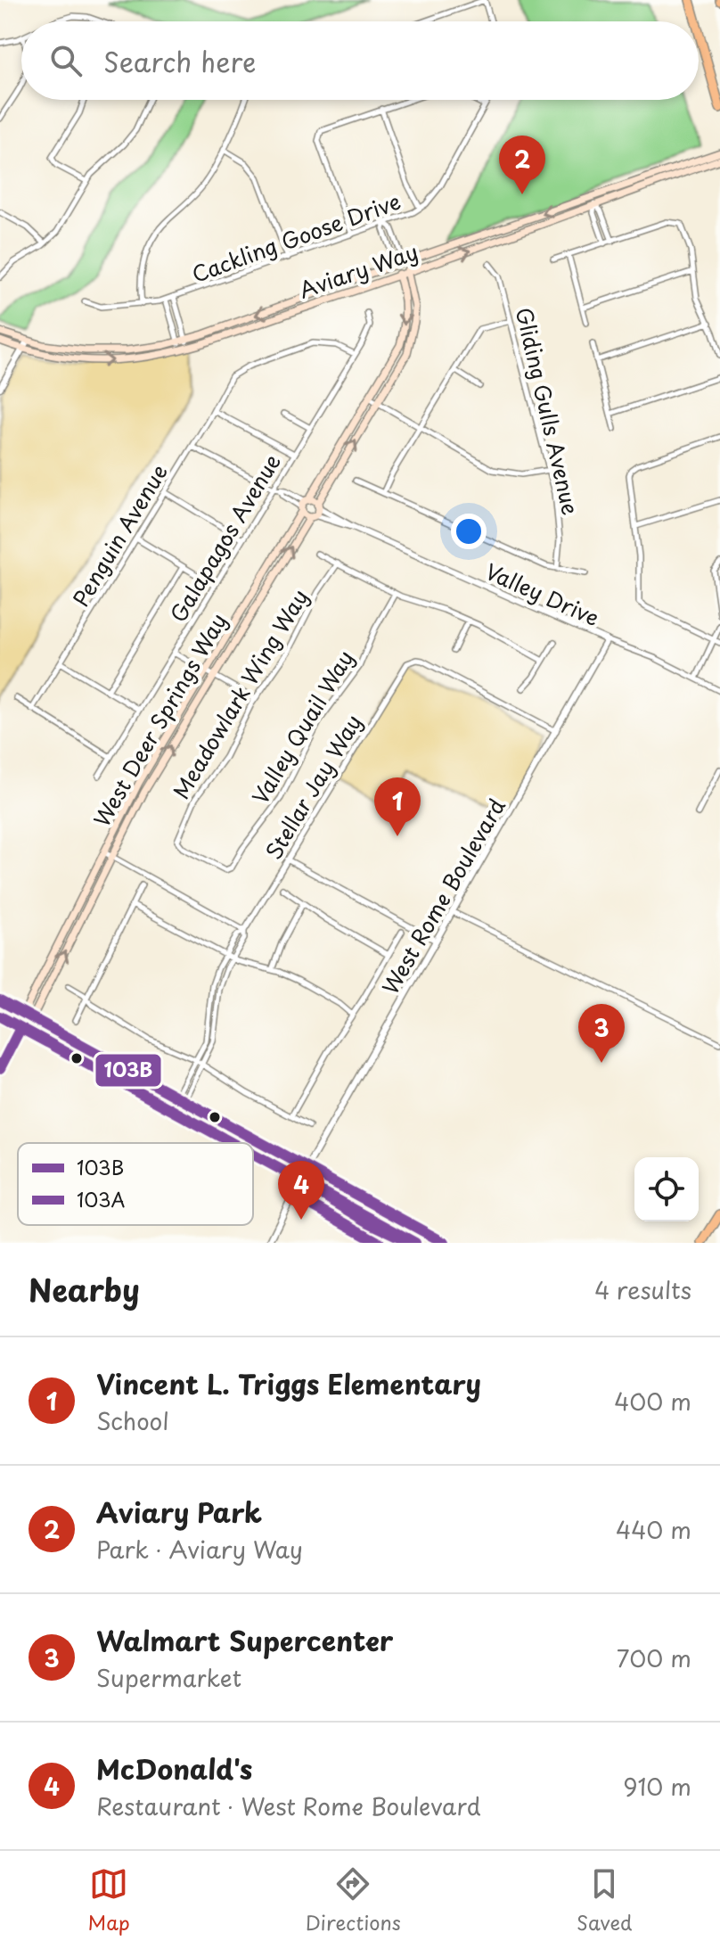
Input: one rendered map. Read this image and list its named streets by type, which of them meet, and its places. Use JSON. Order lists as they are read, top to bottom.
{
  "streets": {
    "main road": ["Aviary Way", "West Deer Springs Way"],
    "street": [
      "Cackling Goose Drive",
      "Gliding Gulls Avenue",
      "Penguin Avenue",
      "Galapagos Avenue",
      "Valley Drive",
      "Meadowlark Wing Way",
      "Valley Quail Way",
      "Stellar Jay Way",
      "West Rome Boulevard"
    ]
  },
  "crossings": [
    ["Aviary Way", "West Deer Springs Way"],
    ["Penguin Avenue", "Galapagos Avenue"],
    ["Valley Drive", "West Deer Springs Way"],
    ["Valley Drive", "West Rome Boulevard"],
    ["Meadowlark Wing Way", "Valley Quail Way"],
    ["Stellar Jay Way", "West Rome Boulevard"]
  ],
  "lines": ["transit line 103B", "transit line 103A"],
  "legend": ["103B", "103A"],
  "page": {
    "search": "Search here",
    "pins": [
      "2",
      "1",
      "3",
      "4"
    ],
    "heading": ["Nearby", "4 results"],
    "list": [
      {
        "mark": "1",
        "name": "Vincent L. Triggs Elementary",
        "note": "School",
        "value": "400 m"
      },
      {
        "mark": "2",
        "name": "Aviary Park",
        "note": "Park · Aviary Way",
        "value": "440 m"
      },
      {
        "mark": "3",
        "name": "Walmart Supercenter",
        "note": "Supermarket",
        "value": "700 m"
      },
      {
        "mark": "4",
        "name": "McDonald's",
        "note": "Restaurant · West Rome Boulevard",
        "value": "910 m"
      }
    ],
    "nav": ["Map", "Directions", "Saved"]
  }
}
